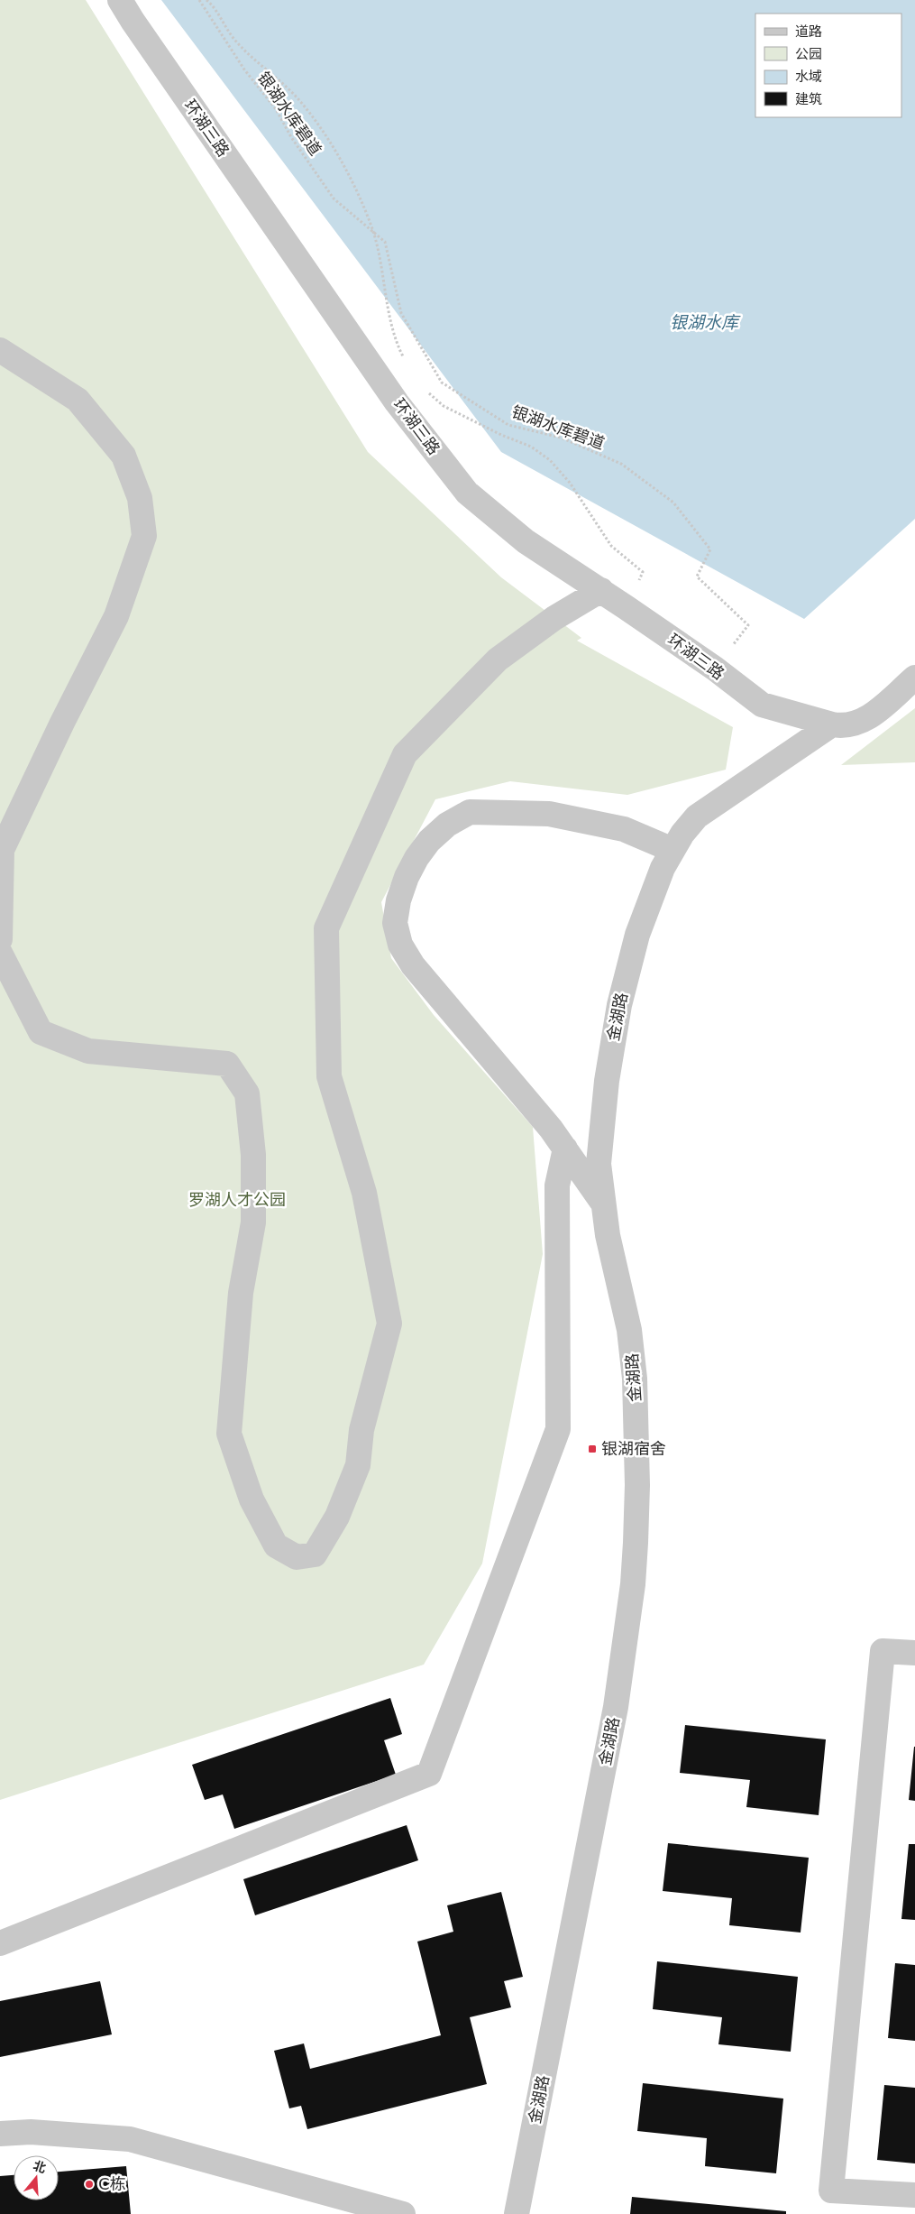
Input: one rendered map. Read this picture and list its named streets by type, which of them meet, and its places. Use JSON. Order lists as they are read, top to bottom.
{
  "streets": {
    "street": ["环湖三路", "金湖路"],
    "path": ["银湖水库碧道"]
  },
  "crossings": [
    ["环湖三路", "金湖路"]
  ],
  "water": ["银湖水库"],
  "parks": ["罗湖人才公园"],
  "places": {
    "transit": ["银湖宿舍"],
    "other": ["C栋"]
  },
  "legend": [
    "道路",
    "公园",
    "水域",
    "建筑"
  ],
  "north": "top"
}
